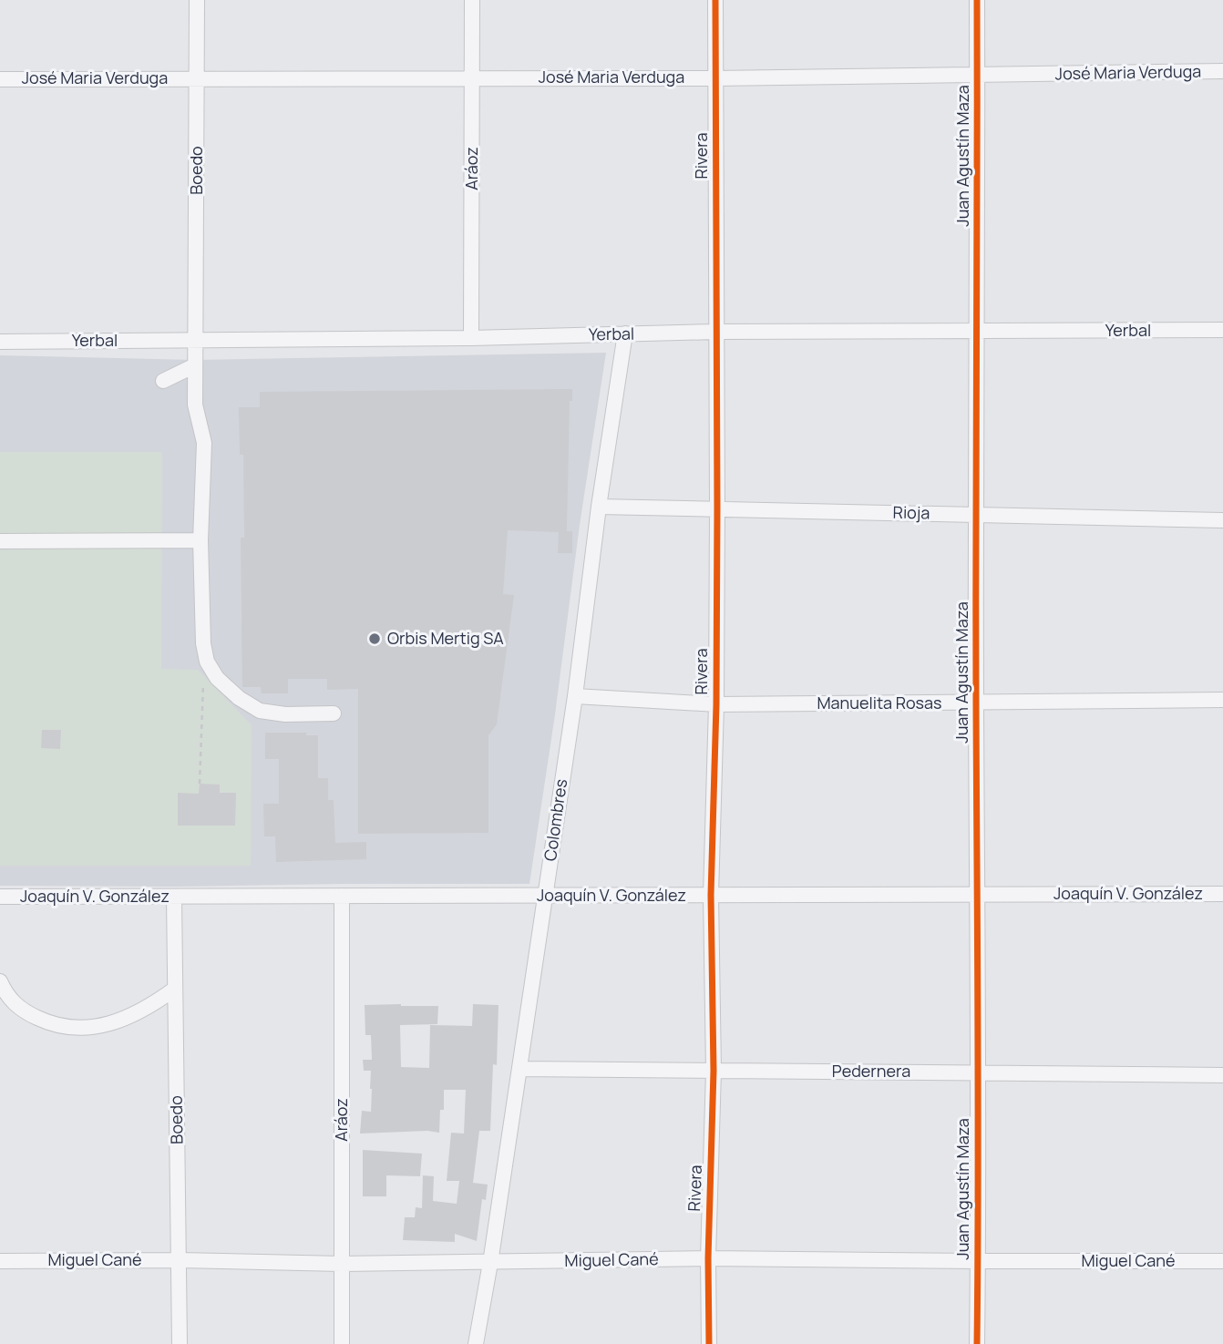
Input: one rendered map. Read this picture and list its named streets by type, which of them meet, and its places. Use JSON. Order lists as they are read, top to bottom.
{
  "streets": {
    "street": [
      "José Maria Verduga",
      "Rivera",
      "Juan Agustín Maza",
      "Aráoz",
      "Boedo",
      "Yerbal",
      "Rioja",
      "Manuelita Rosas",
      "Colombres",
      "Joaquín V. González",
      "Pedernera",
      "Miguel Cané"
    ]
  },
  "crossings": [
    ["José Maria Verduga", "Rivera"],
    ["José Maria Verduga", "Juan Agustín Maza"],
    ["José Maria Verduga", "Aráoz"],
    ["José Maria Verduga", "Boedo"],
    ["Rivera", "Yerbal"],
    ["Rivera", "Rioja"],
    ["Rivera", "Manuelita Rosas"],
    ["Rivera", "Joaquín V. González"],
    ["Rivera", "Pedernera"],
    ["Rivera", "Miguel Cané"],
    ["Juan Agustín Maza", "Yerbal"],
    ["Juan Agustín Maza", "Rioja"],
    ["Juan Agustín Maza", "Manuelita Rosas"],
    ["Juan Agustín Maza", "Joaquín V. González"],
    ["Juan Agustín Maza", "Pedernera"],
    ["Juan Agustín Maza", "Miguel Cané"],
    ["Aráoz", "Yerbal"],
    ["Aráoz", "Joaquín V. González"],
    ["Aráoz", "Miguel Cané"],
    ["Boedo", "Yerbal"],
    ["Boedo", "Joaquín V. González"],
    ["Boedo", "Miguel Cané"],
    ["Yerbal", "Colombres"],
    ["Rioja", "Colombres"],
    ["Manuelita Rosas", "Colombres"],
    ["Colombres", "Joaquín V. González"],
    ["Colombres", "Pedernera"],
    ["Colombres", "Miguel Cané"]
  ],
  "places": ["Orbis Mertig SA"]
}
